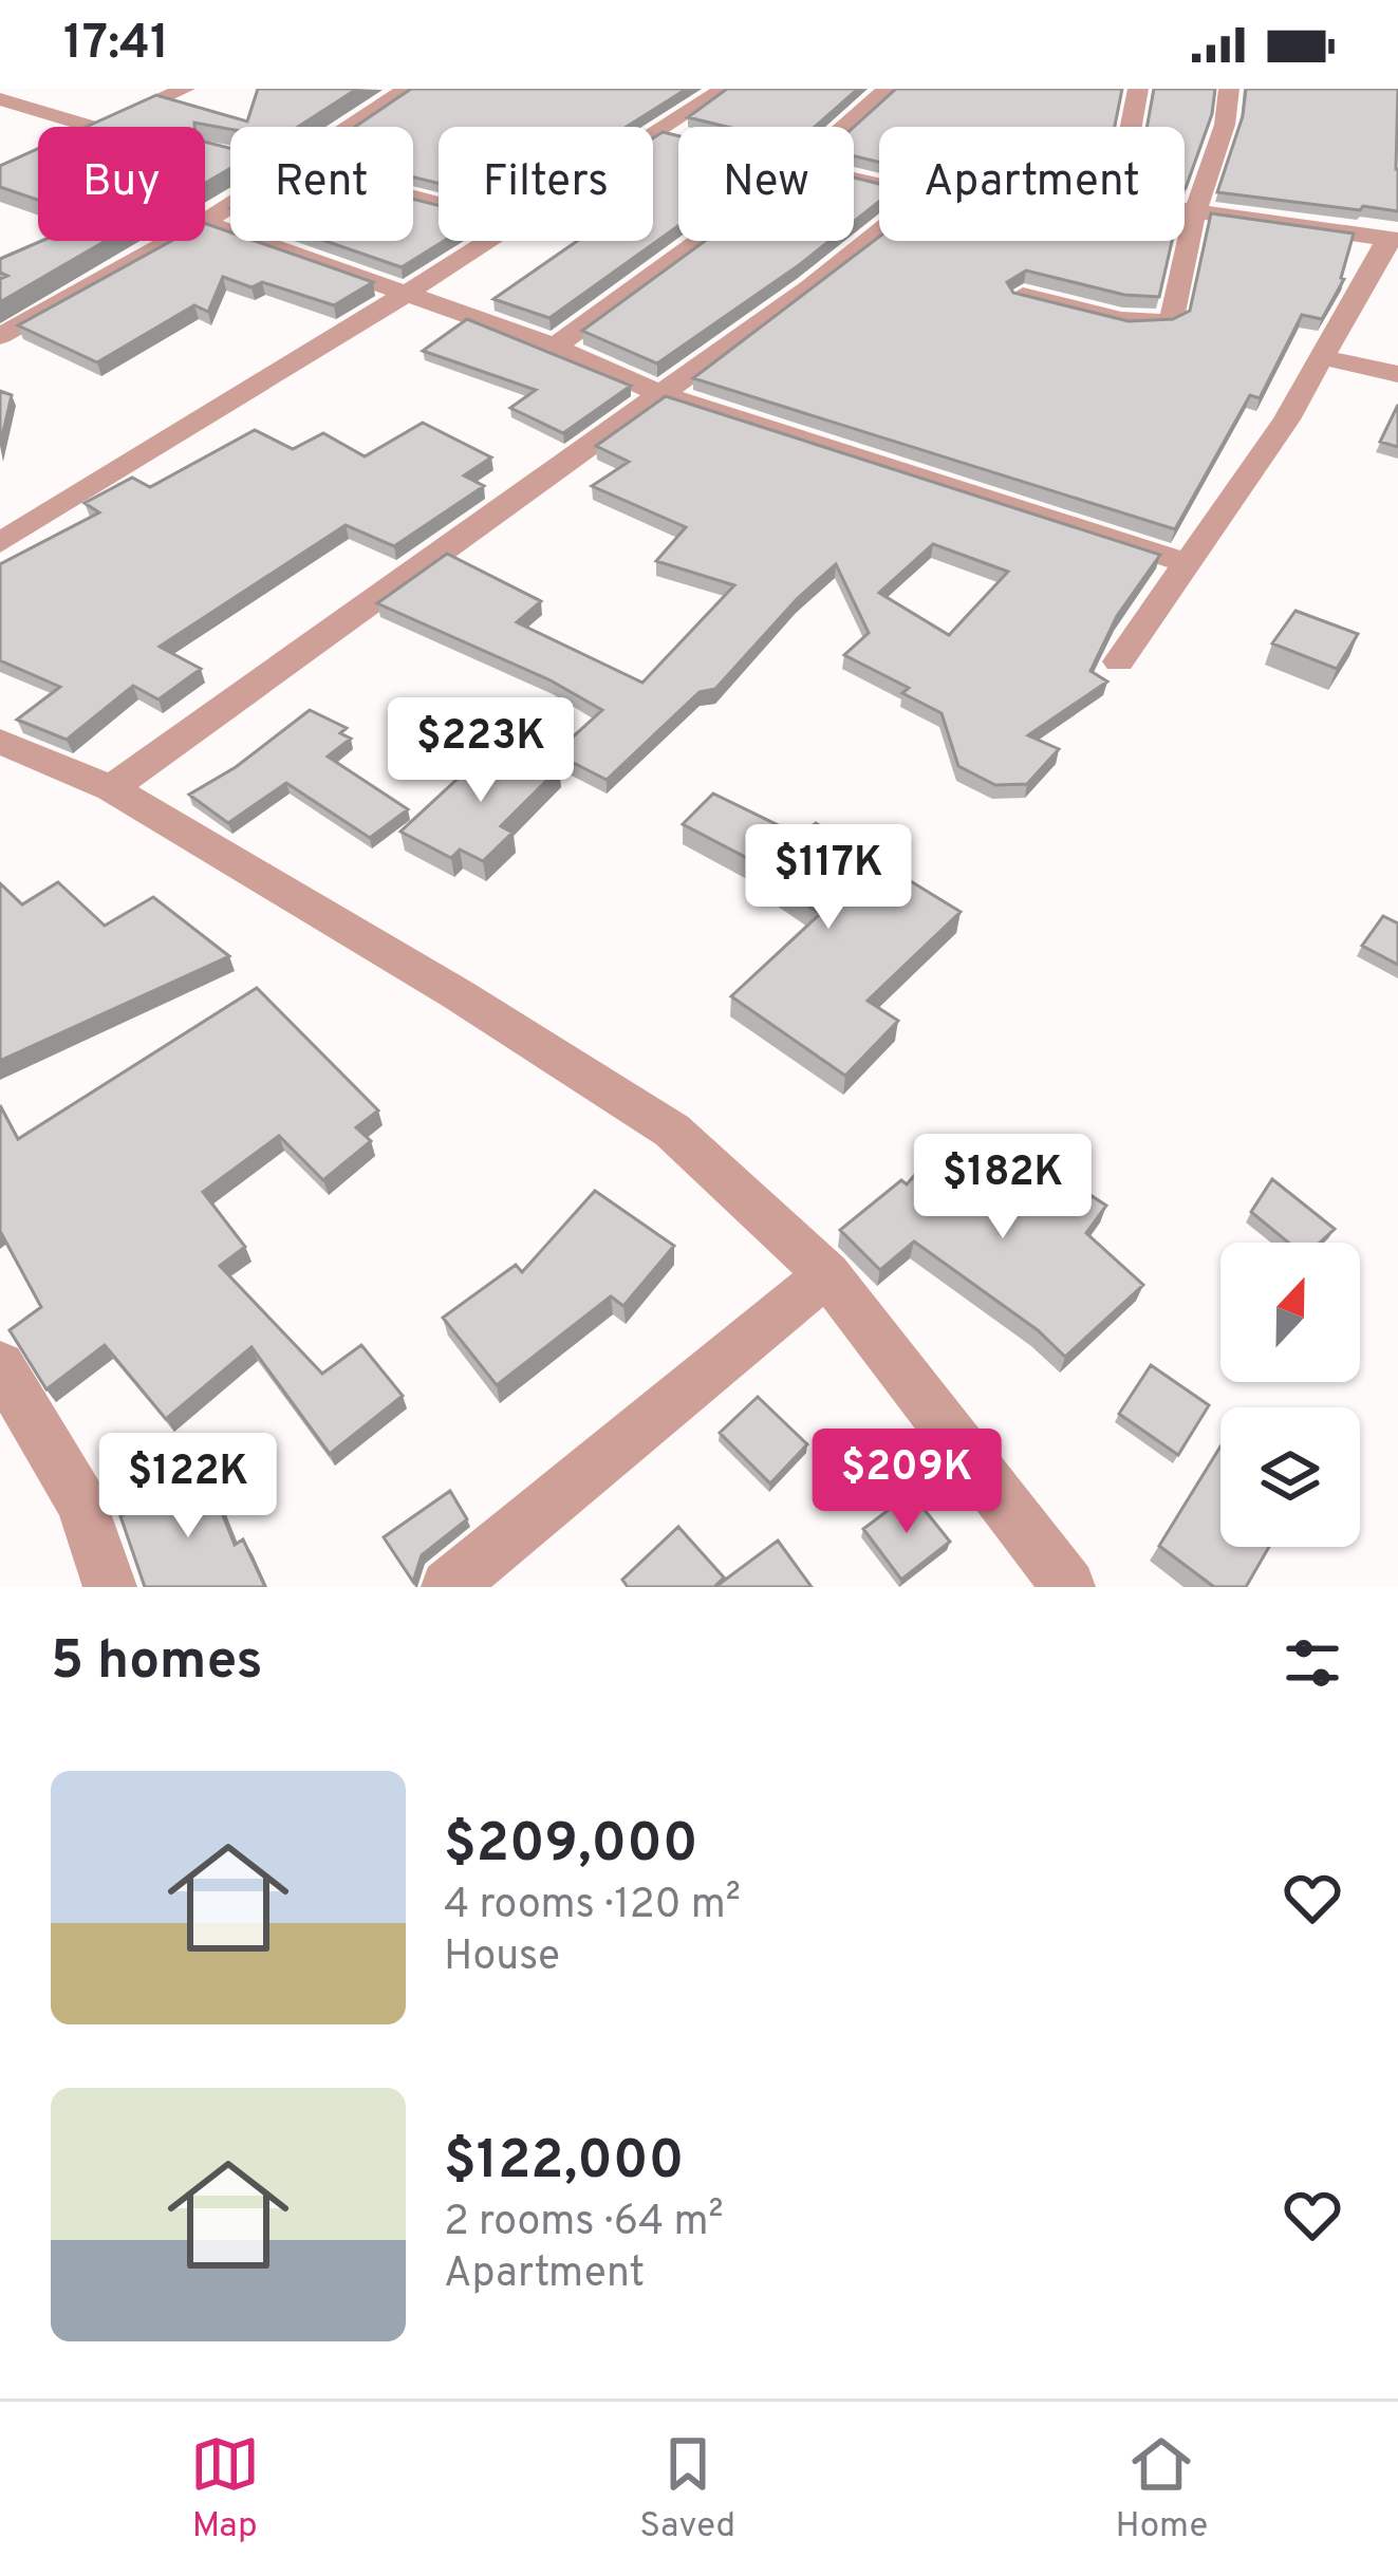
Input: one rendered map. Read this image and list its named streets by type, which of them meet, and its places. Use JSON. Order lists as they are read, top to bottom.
{
  "north": "top",
  "page": {
    "status": "17:41",
    "chip": [
      "Buy",
      "Rent",
      "Filters",
      "New",
      "Apartment"
    ],
    "price": [
      "$223K",
      "$117K",
      "$182K",
      "$209K",
      "$122K"
    ],
    "heading": "5 homes",
    "list": [
      {
        "name": "$209,000",
        "note": "4 rooms · 120 m² · House"
      },
      {
        "name": "$122,000",
        "note": "2 rooms · 64 m² · Apartment"
      }
    ],
    "tabs": ["Map", "Saved", "Home"]
  }
}
